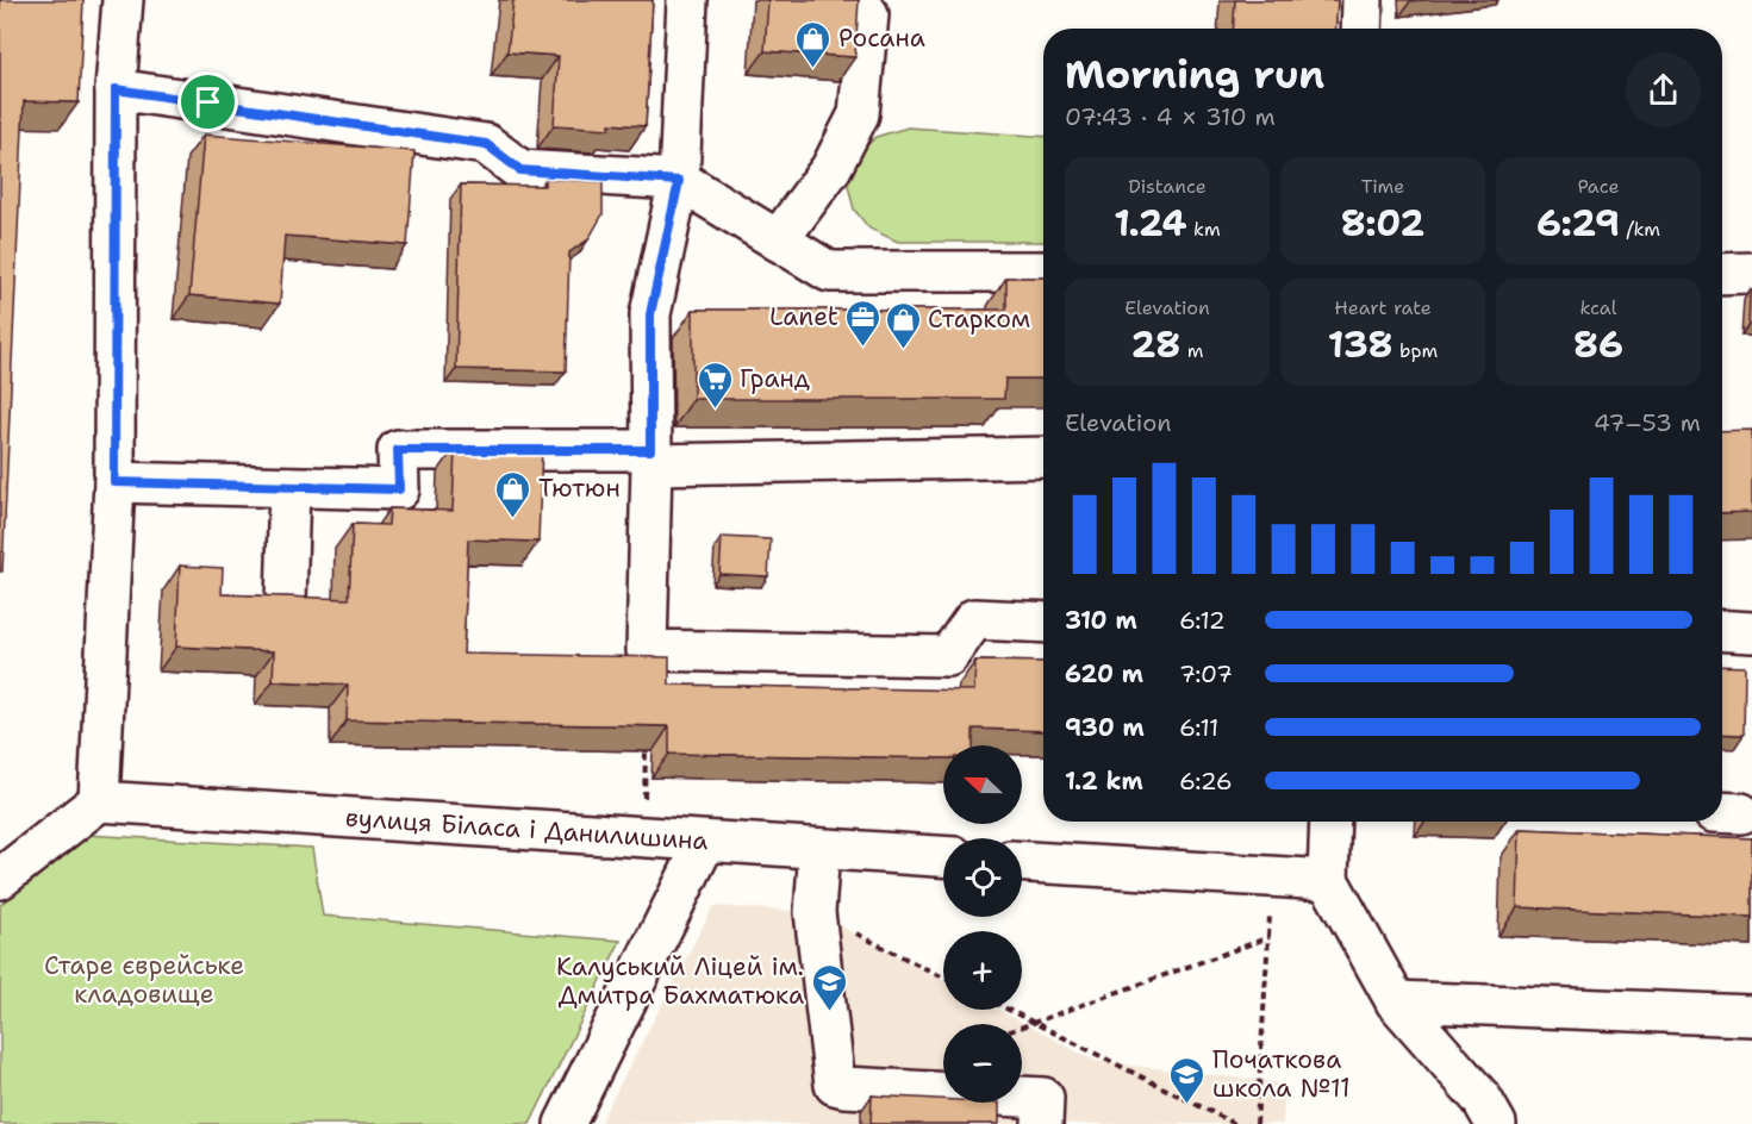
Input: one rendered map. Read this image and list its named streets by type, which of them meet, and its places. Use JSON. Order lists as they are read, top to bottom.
{
  "streets": {
    "street": ["вулиця Біласа і Данилишина"]
  },
  "parks": ["Старе єврейське кладовище"],
  "places": {
    "shop": ["Росана", "Старком", "Тютюн"],
    "office": ["Lanet"],
    "supermarket": ["Гранд"],
    "school or university": ["Калуський Ліцей ім. Дмитра Бахматюка", "Початкова школа №11"]
  },
  "north": "left",
  "page": {
    "heading": ["Morning run", "07:43 · 4 × 310 m"],
    "stats": [
      ["Distance", "1.24 km"],
      ["Time", "8:02"],
      ["Pace", "6:29 /km"],
      ["Elevation", "28 m"],
      ["Heart rate", "138 bpm"],
      ["kcal", "86"]
    ],
    "chart": ["Elevation", "47–53 m"],
    "list": [
      {
        "name": "310 m",
        "note": "6:12"
      },
      {
        "name": "620 m",
        "note": "7:07"
      },
      {
        "name": "930 m",
        "note": "6:11"
      },
      {
        "name": "1.2 km",
        "note": "6:26"
      }
    ],
    "map_buttons": ["+", "−"]
  }
}
